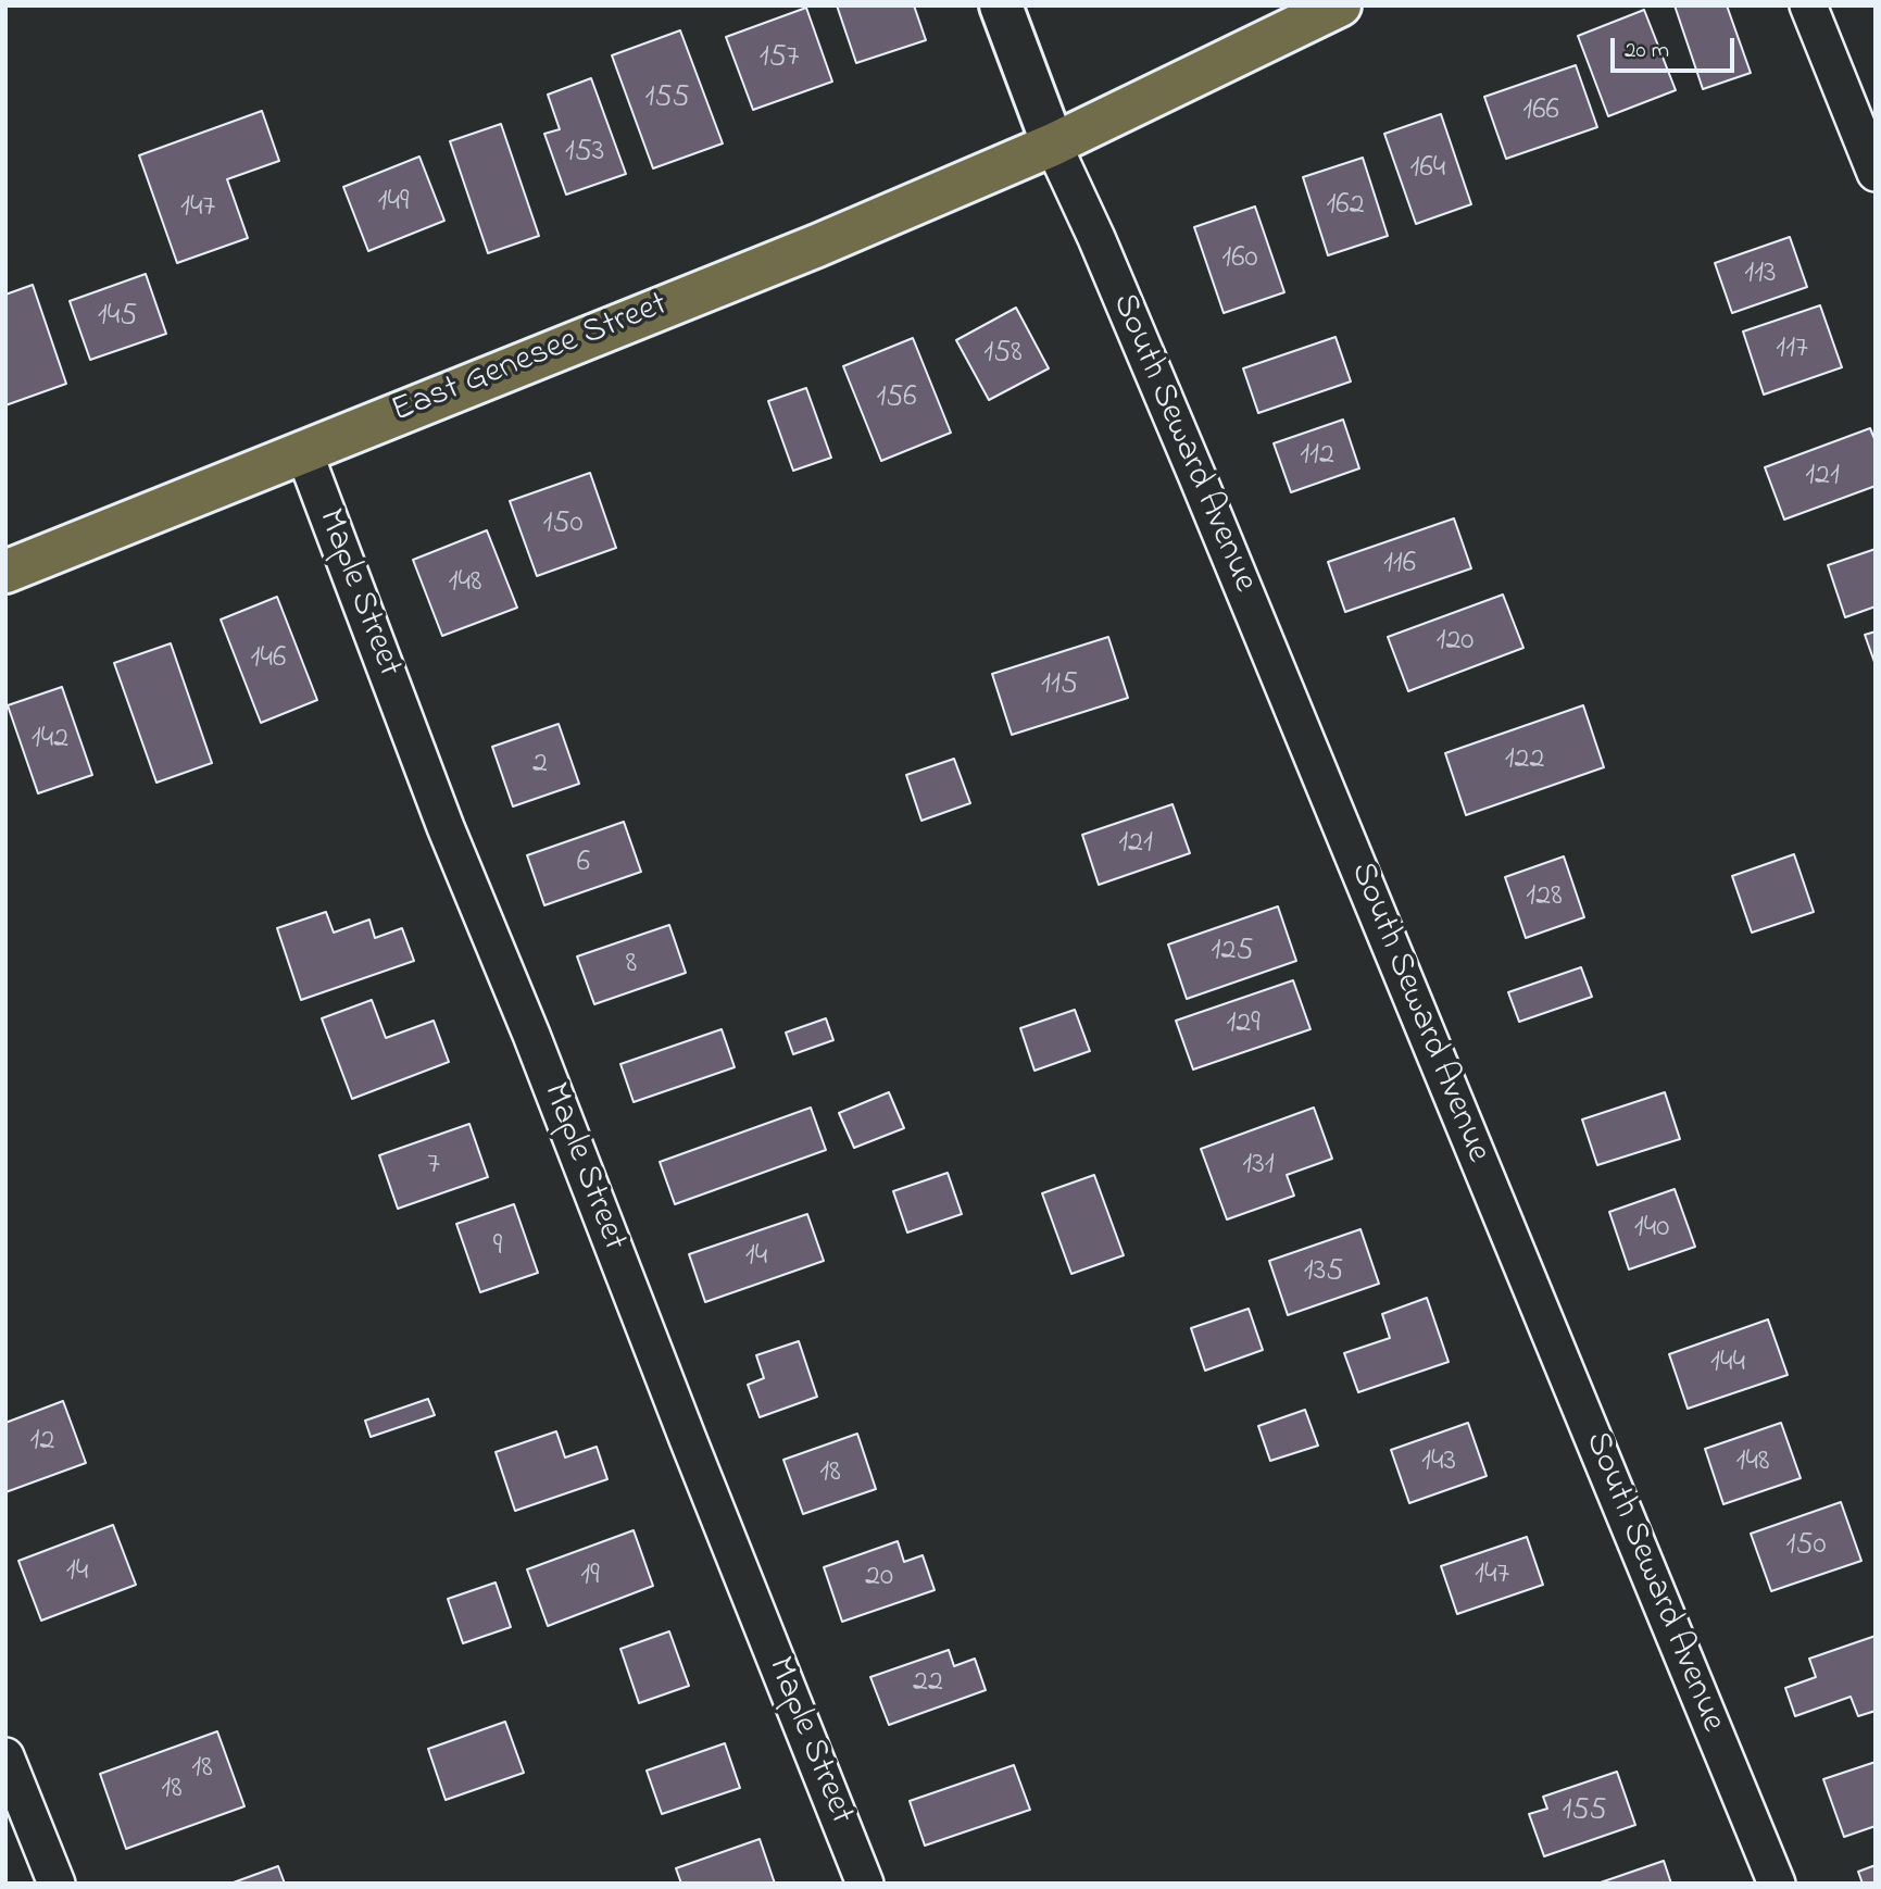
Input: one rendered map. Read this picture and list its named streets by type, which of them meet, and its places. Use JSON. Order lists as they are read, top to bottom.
{
  "streets": {
    "highway": ["East Genesee Street"],
    "street": ["South Seward Avenue", "Maple Street"]
  },
  "crossings": [
    ["East Genesee Street", "South Seward Avenue"],
    ["East Genesee Street", "Maple Street"]
  ],
  "house_numbers": [
    "157",
    "155",
    "166",
    "153",
    "164",
    "149",
    "162",
    "147",
    "160",
    "113",
    "145",
    "117",
    "158",
    "156",
    "112",
    "121",
    "150",
    "116",
    "148",
    "120",
    "146",
    "115",
    "142",
    "122",
    "2",
    "121",
    "6",
    "128",
    "125",
    "8",
    "129",
    "7",
    "131",
    "140",
    "9",
    "14",
    "135",
    "144",
    "12",
    "143",
    "148",
    "18",
    "150",
    "14",
    "147",
    "19",
    "20",
    "22",
    "18",
    "18",
    "155"
  ],
  "scale_bar": "20 m"
}
